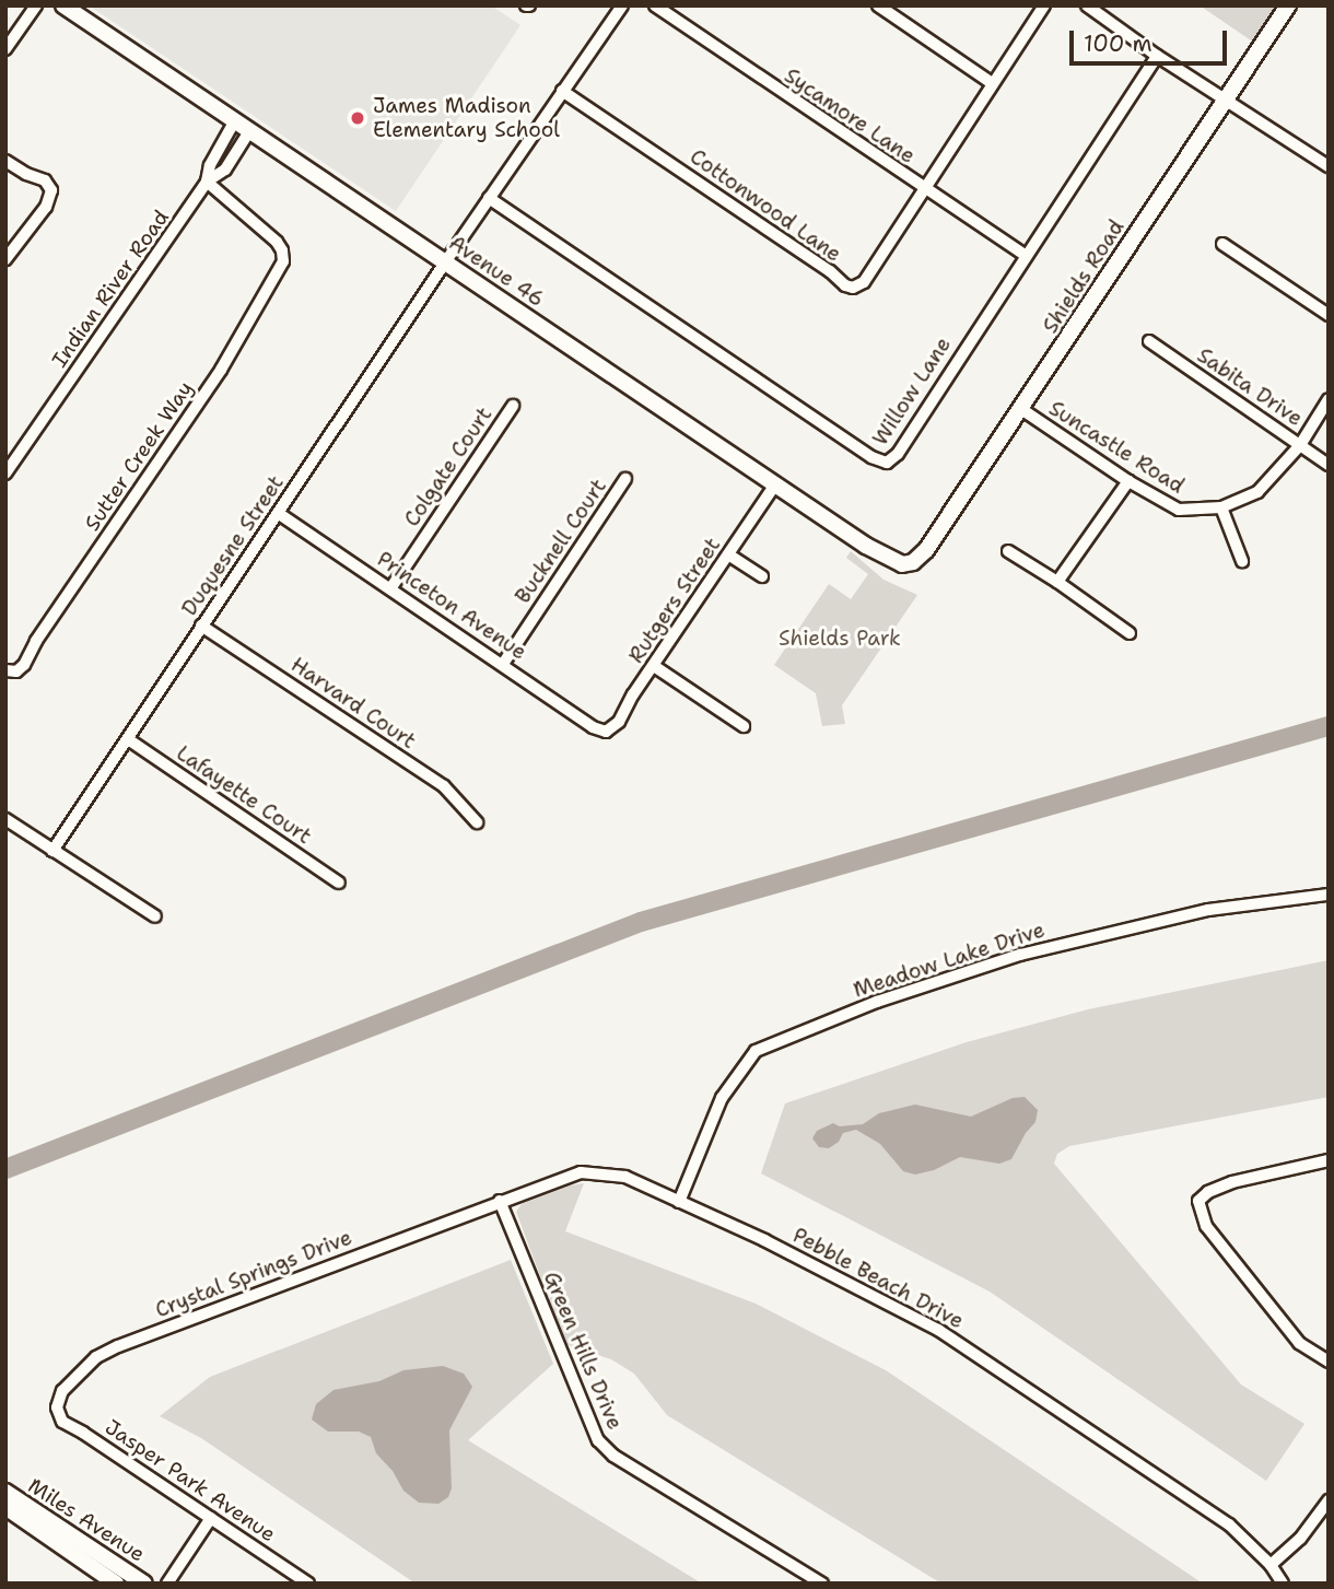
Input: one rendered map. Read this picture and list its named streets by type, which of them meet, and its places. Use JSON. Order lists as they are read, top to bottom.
{
  "streets": {
    "street": [
      "Sycamore Lane",
      "Cottonwood Lane",
      "Avenue 46",
      "Shields Road",
      "Indian River Road",
      "Sabita Drive",
      "Willow Lane",
      "Suncastle Road",
      "Sutter Creek Way",
      "Colgate Court",
      "Bucknell Court",
      "Duquesne Street",
      "Rutgers Street",
      "Princeton Avenue",
      "Harvard Court",
      "Lafayette Court",
      "Meadow Lake Drive",
      "Crystal Springs Drive",
      "Pebble Beach Drive",
      "Green Hills Drive",
      "Jasper Park Avenue",
      "Miles Avenue"
    ]
  },
  "crossings": [
    ["Sycamore Lane", "Cottonwood Lane"],
    ["Sycamore Lane", "Willow Lane"],
    ["Cottonwood Lane", "Duquesne Street"],
    ["Avenue 46", "Shields Road"],
    ["Avenue 46", "Indian River Road"],
    ["Avenue 46", "Duquesne Street"],
    ["Avenue 46", "Rutgers Street"],
    ["Shields Road", "Suncastle Road"],
    ["Indian River Road", "Sutter Creek Way"],
    ["Sabita Drive", "Suncastle Road"],
    ["Willow Lane", "Duquesne Street"],
    ["Colgate Court", "Princeton Avenue"],
    ["Bucknell Court", "Princeton Avenue"],
    ["Duquesne Street", "Princeton Avenue"],
    ["Duquesne Street", "Harvard Court"],
    ["Duquesne Street", "Lafayette Court"],
    ["Rutgers Street", "Princeton Avenue"],
    ["Meadow Lake Drive", "Pebble Beach Drive"],
    ["Crystal Springs Drive", "Pebble Beach Drive"],
    ["Crystal Springs Drive", "Jasper Park Avenue"],
    ["Pebble Beach Drive", "Green Hills Drive"]
  ],
  "parks": ["Shields Park"],
  "places": ["James Madison Elementary School"],
  "scale_bar": "100 m"
}
